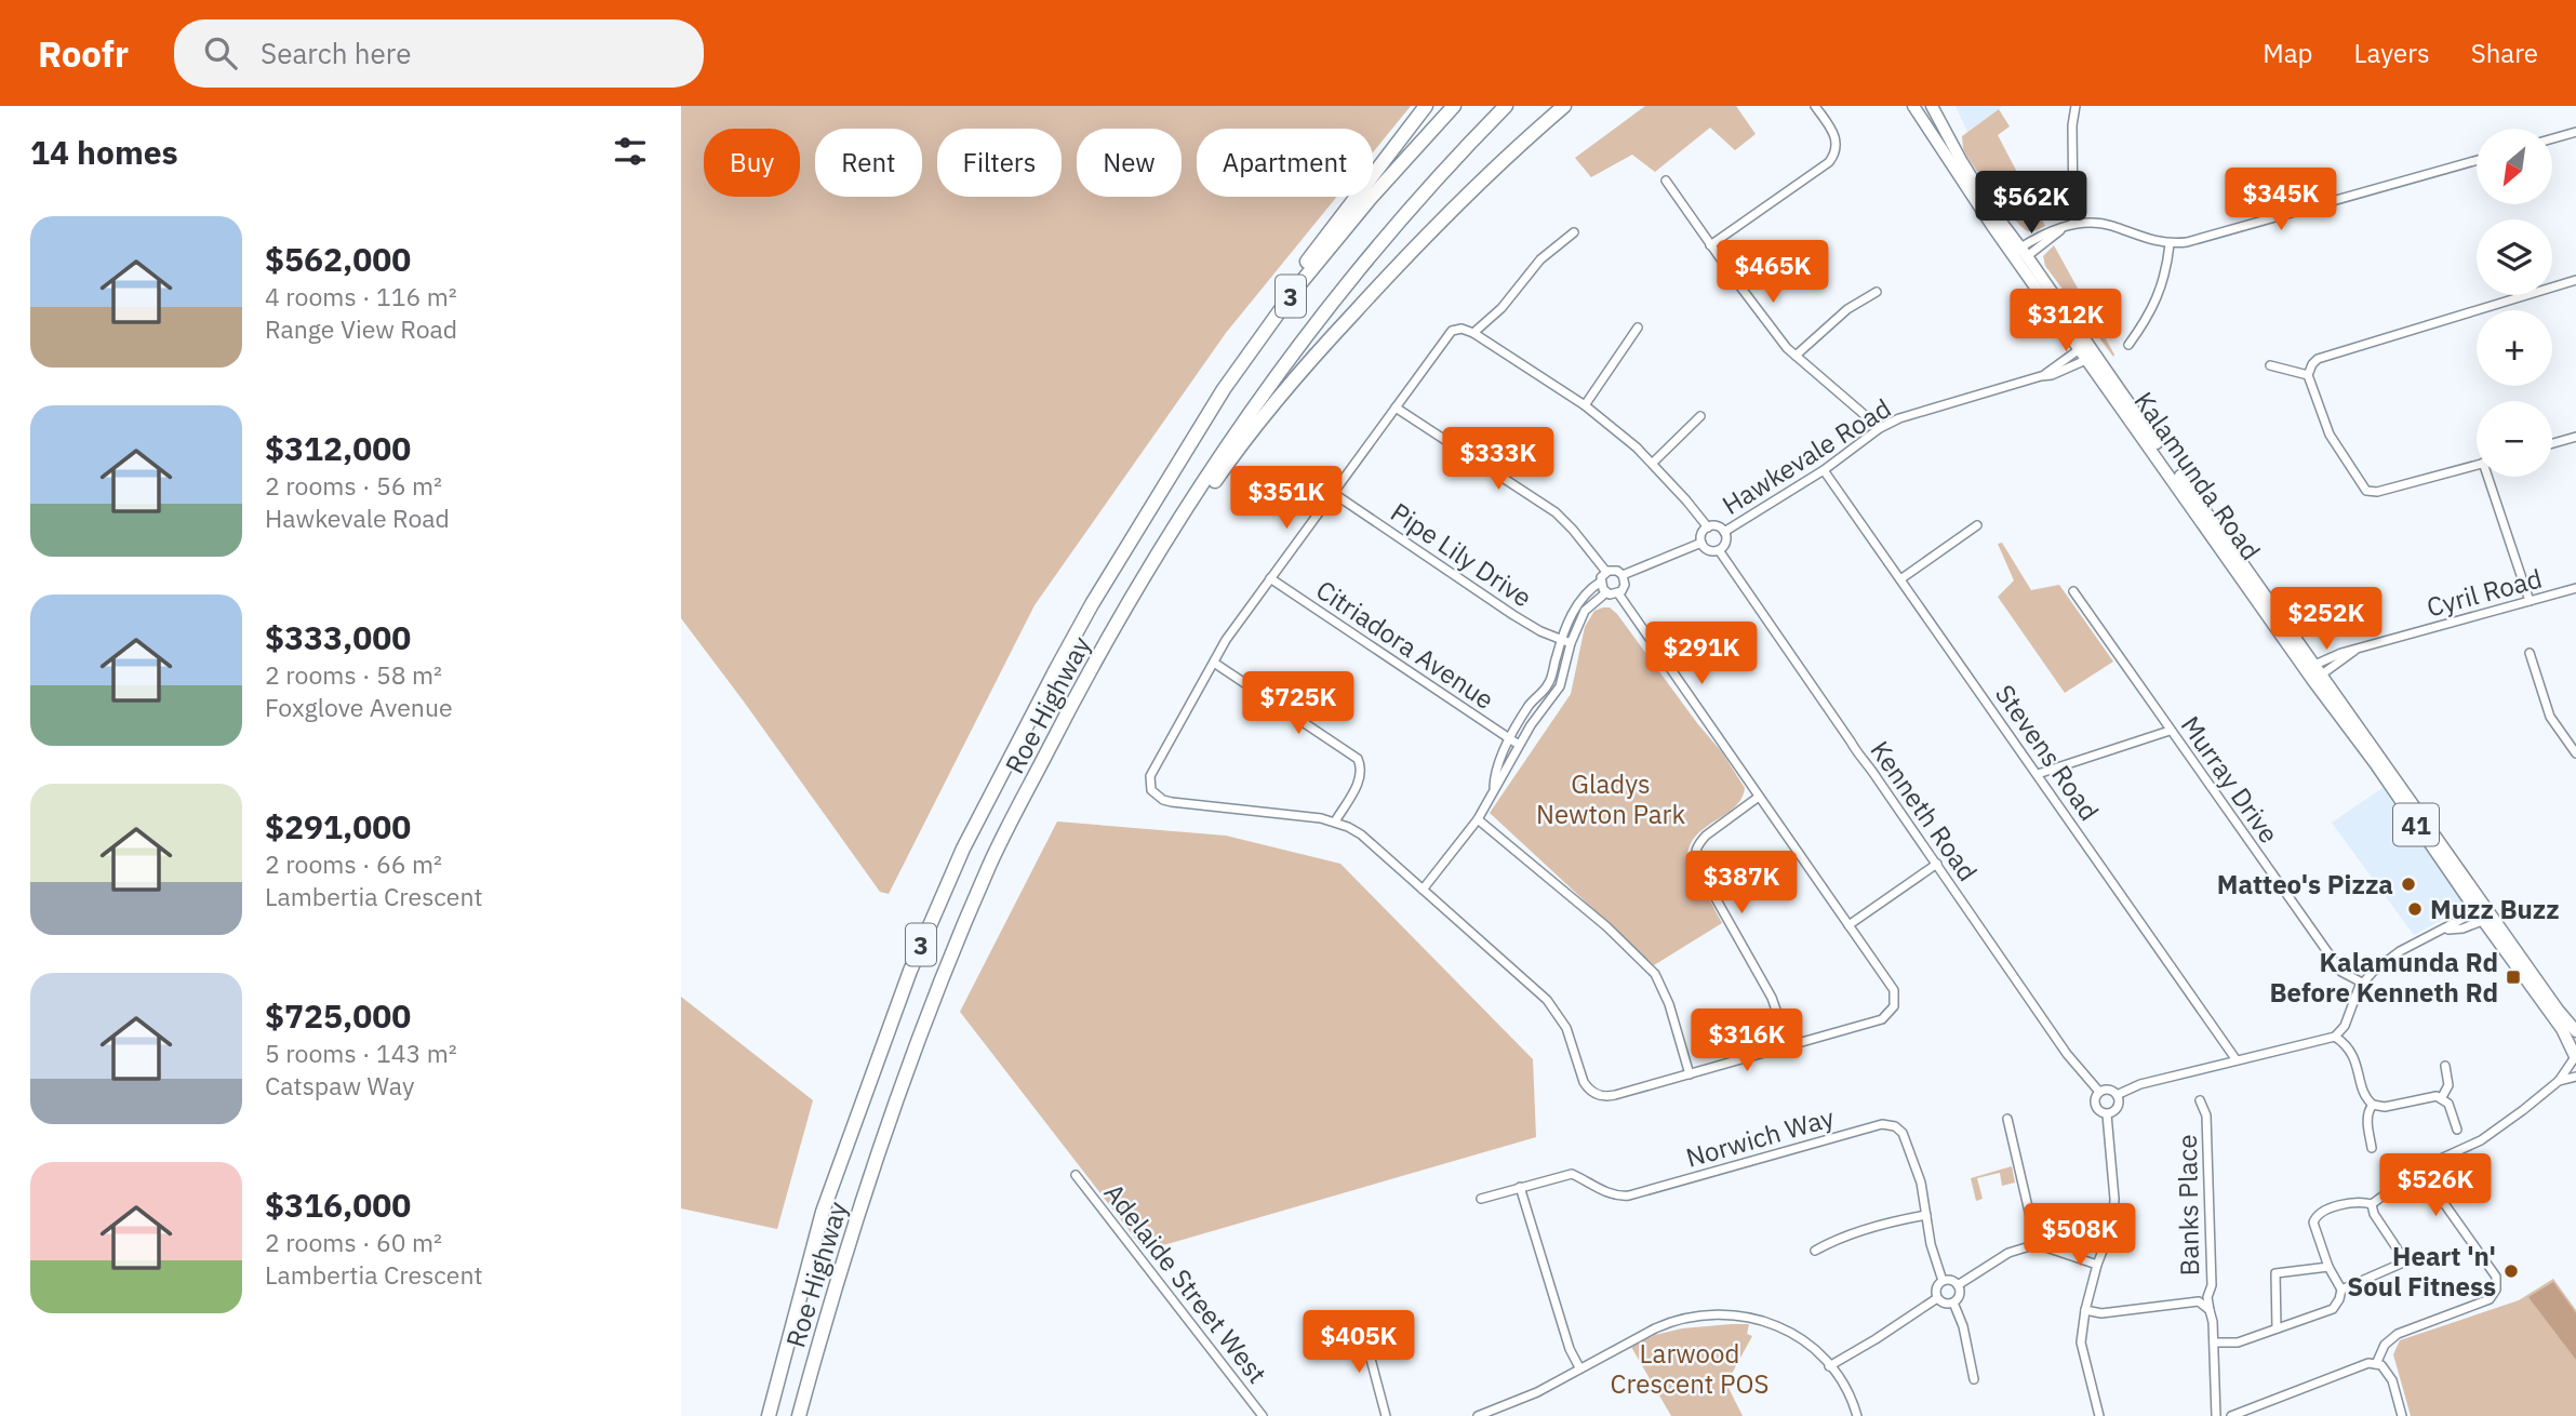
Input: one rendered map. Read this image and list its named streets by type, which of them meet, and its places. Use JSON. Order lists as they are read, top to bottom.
{
  "streets": {
    "highway": ["3", "Roe Highway"],
    "main road": ["Kalamunda Road", "41"],
    "street": [
      "Hawkevale Road",
      "Pipe Lily Drive",
      "Cyril Road",
      "Citriadora Avenue",
      "Stevens Road",
      "Murray Drive",
      "Kenneth Road",
      "Norwich Way",
      "Banks Place",
      "Adelaide Street West"
    ]
  },
  "crossings": [
    ["Hawkevale Road", "Kalamunda Road"],
    ["Hawkevale Road", "Stevens Road"],
    ["Hawkevale Road", "Kenneth Road"],
    ["Kalamunda Road", "Cyril Road"]
  ],
  "parks": ["Gladys Newton Park", "Larwood Crescent POS"],
  "places": {
    "other": ["Matteo's Pizza", "Muzz Buzz", "Heart 'n' Soul Fitness"],
    "transit": ["Kalamunda Rd Before Kenneth Rd"]
  },
  "north": "bottom left",
  "page": {
    "header": "Roofr",
    "search": "Search here",
    "nav": ["Map", "Layers", "Share"],
    "heading": "14 homes",
    "map_buttons": ["+", "−"],
    "chip": [
      "Buy",
      "Rent",
      "Filters",
      "New",
      "Apartment"
    ],
    "price": [
      "$345K",
      "$562K",
      "$465K",
      "$312K",
      "$333K",
      "$351K",
      "$252K",
      "$291K",
      "$725K",
      "$387K",
      "$316K",
      "$526K",
      "$508K",
      "$405K"
    ],
    "list": [
      {
        "name": "$562,000",
        "note": "4 rooms · 116 m² · Range View Road"
      },
      {
        "name": "$312,000",
        "note": "2 rooms · 56 m² · Hawkevale Road"
      },
      {
        "name": "$333,000",
        "note": "2 rooms · 58 m² · Foxglove Avenue"
      },
      {
        "name": "$291,000",
        "note": "2 rooms · 66 m² · Lambertia Crescent"
      },
      {
        "name": "$725,000",
        "note": "5 rooms · 143 m² · Catspaw Way"
      },
      {
        "name": "$316,000",
        "note": "2 rooms · 60 m² · Lambertia Crescent"
      }
    ]
  }
}
